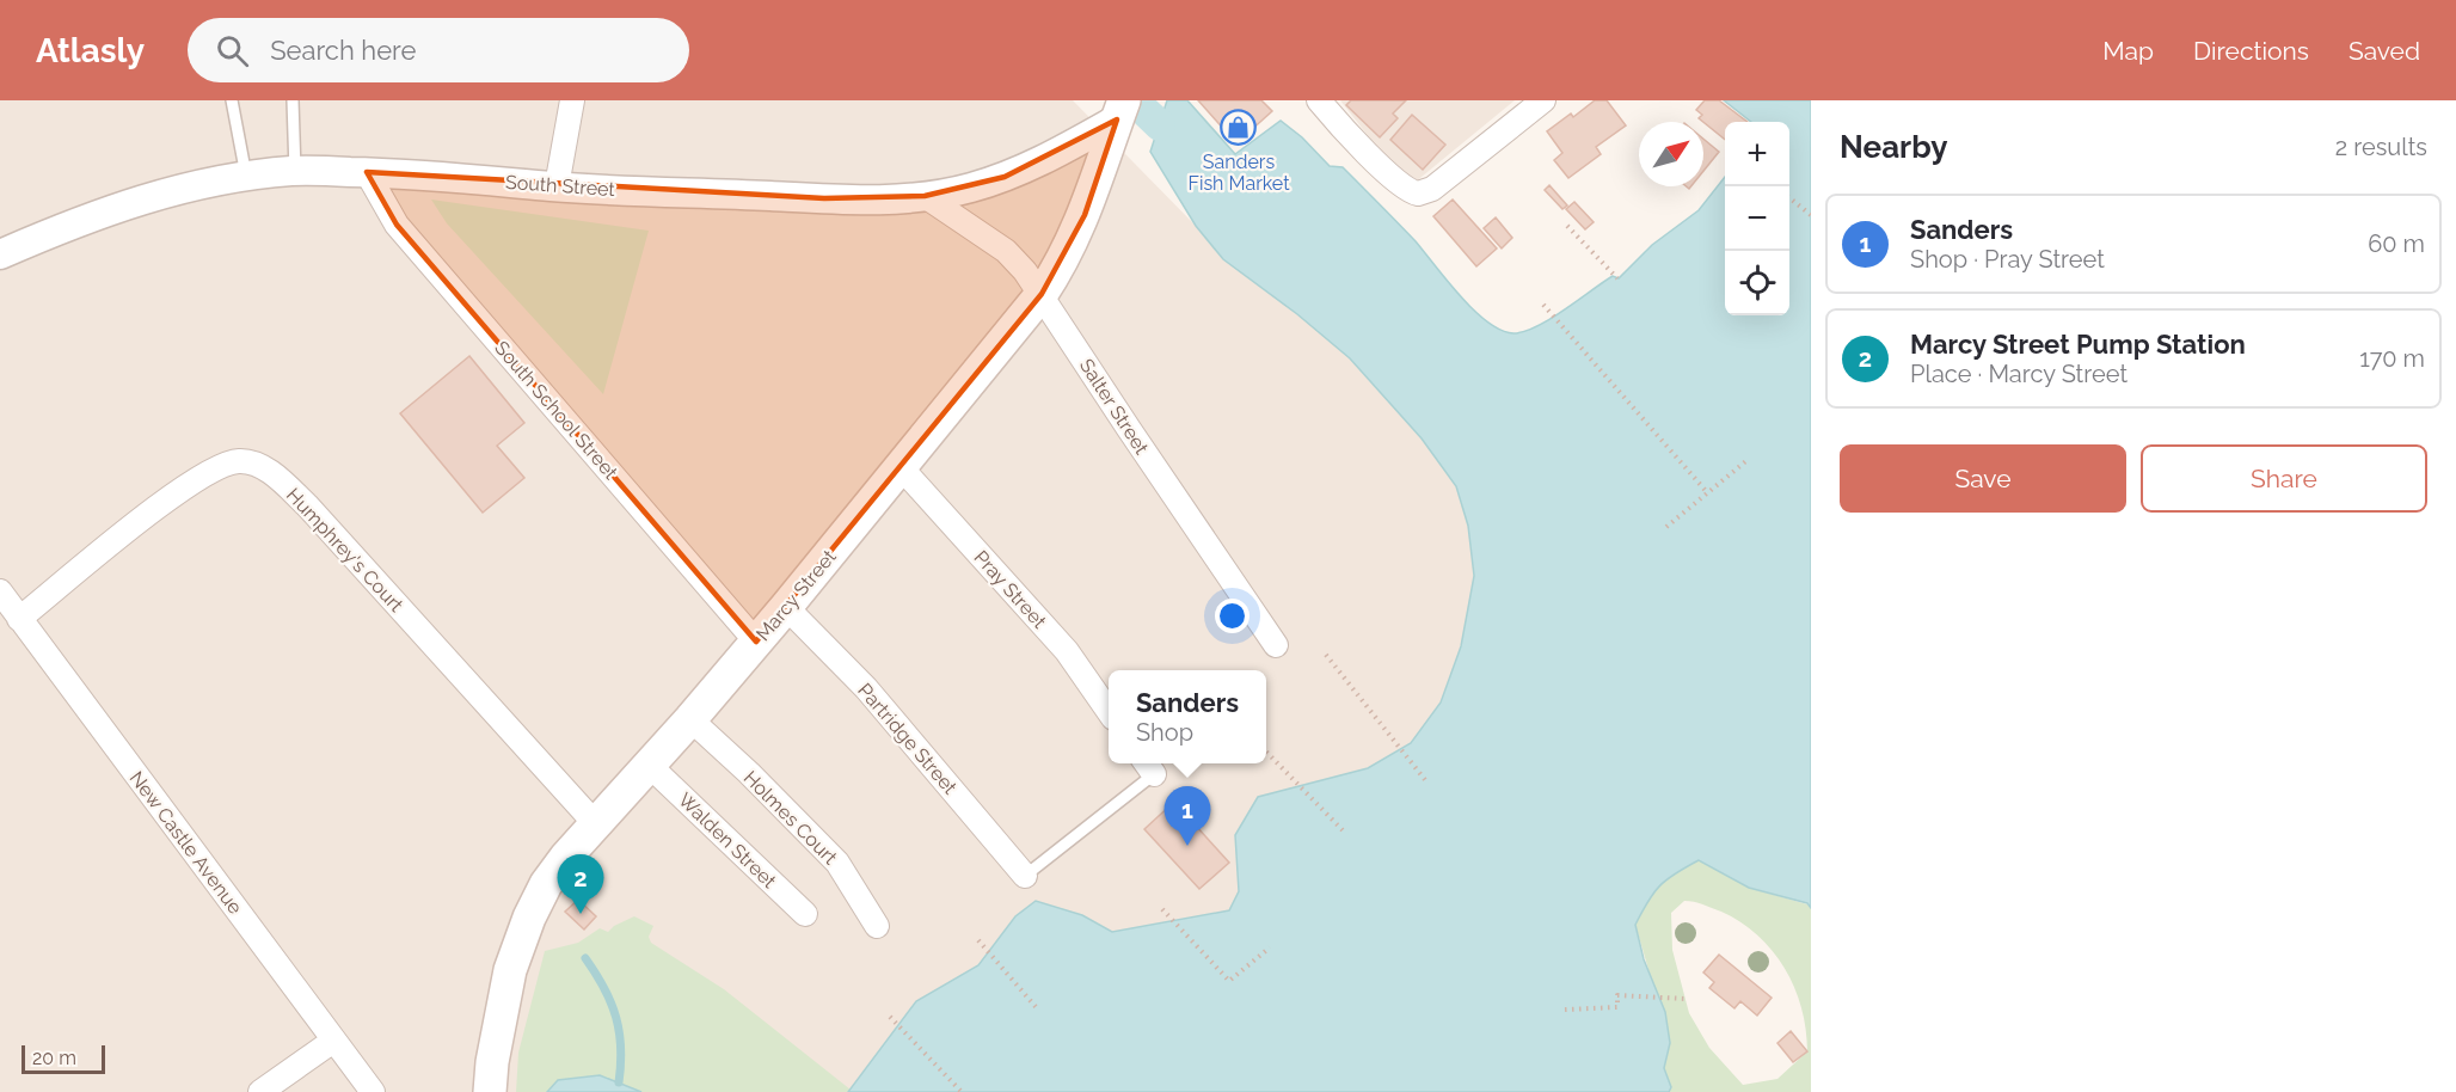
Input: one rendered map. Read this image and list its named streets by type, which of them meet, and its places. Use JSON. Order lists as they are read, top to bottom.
{
  "streets": {
    "main road": ["Marcy Street"],
    "street": [
      "South Street",
      "Salter Street",
      "South School Street",
      "Humphrey's Court",
      "Pray Street",
      "Partridge Street",
      "Holmes Court",
      "Walden Street",
      "New Castle Avenue"
    ]
  },
  "crossings": [
    ["South Street", "Salter Street"],
    ["South Street", "South School Street"],
    ["South Street", "Marcy Street"],
    ["Salter Street", "Marcy Street"],
    ["South School Street", "Marcy Street"],
    ["Humphrey's Court", "Marcy Street"],
    ["Humphrey's Court", "New Castle Avenue"],
    ["Pray Street", "Marcy Street"],
    ["Marcy Street", "Partridge Street"],
    ["Marcy Street", "Holmes Court"],
    ["Marcy Street", "Walden Street"]
  ],
  "places": {
    "shop": ["Sanders Fish Market"]
  },
  "scale_bar": "20 m",
  "north": "top right",
  "page": {
    "header": "Atlasly",
    "search": "Search here",
    "nav": ["Map", "Directions", "Saved"],
    "heading": ["Nearby", "2 results"],
    "map_buttons": ["+", "−"],
    "list": [
      {
        "mark": "1",
        "name": "Sanders",
        "note": "Shop · Pray Street",
        "value": "60 m"
      },
      {
        "mark": "2",
        "name": "Marcy Street Pump Station",
        "note": "Place · Marcy Street",
        "value": "170 m"
      }
    ],
    "buttons": ["Save", "Share"],
    "popup": ["Sanders", "Shop"],
    "pins": ["1", "2"],
    "scale": "20 m"
  }
}
